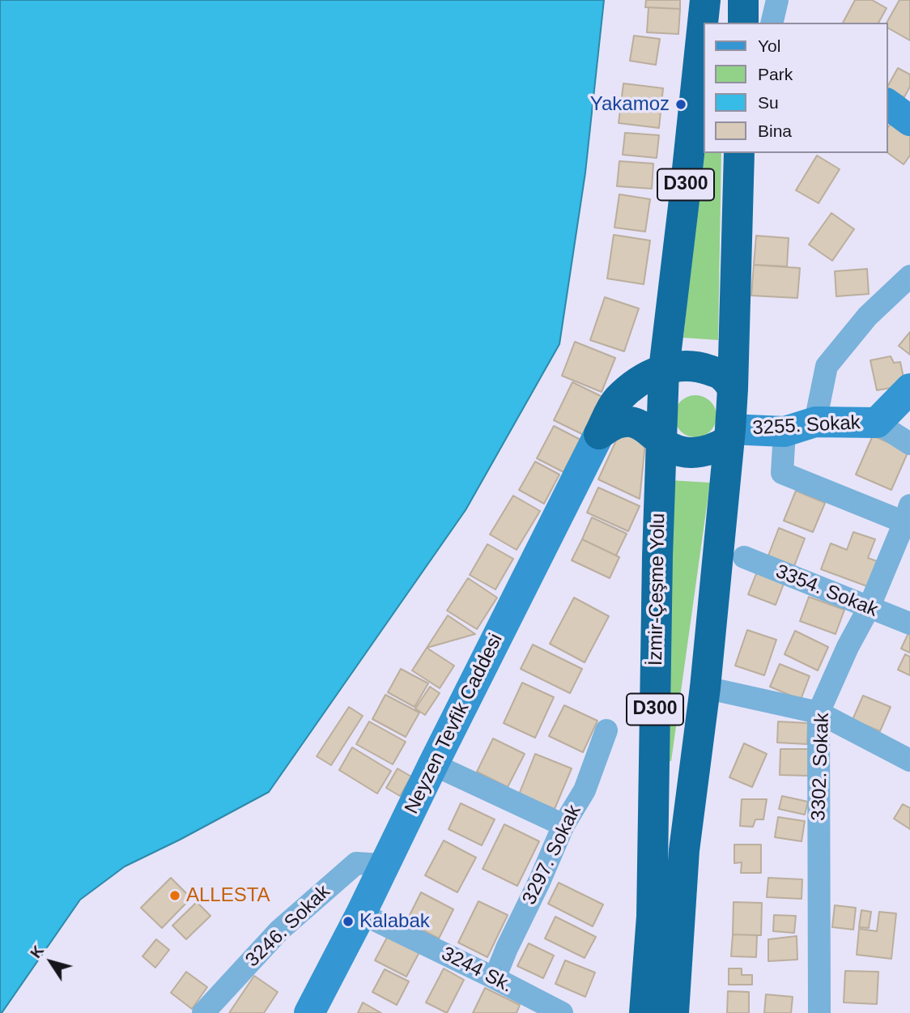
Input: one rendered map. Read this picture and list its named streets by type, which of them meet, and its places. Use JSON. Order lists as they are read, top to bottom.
{
  "streets": {
    "highway": ["D300", "İzmir-Çeşme Yolu"],
    "street": [
      "3255. Sokak",
      "3354. Sokak",
      "Neyzen Tevfik Caddesi",
      "3302. Sokak",
      "3297. Sokak",
      "3246. Sokak",
      "3244 Sk."
    ]
  },
  "crossings": [
    ["D300", "3255. Sokak"],
    ["D300", "İzmir-Çeşme Yolu"],
    ["3255. Sokak", "İzmir-Çeşme Yolu"],
    ["3354. Sokak", "3302. Sokak"],
    ["Neyzen Tevfik Caddesi", "3246. Sokak"],
    ["Neyzen Tevfik Caddesi", "3244 Sk."],
    ["3297. Sokak", "3244 Sk."]
  ],
  "places": ["Yakamoz", "ALLESTA", "Kalabak"],
  "legend": [
    "Yol",
    "Park",
    "Su",
    "Bina"
  ],
  "north": "top left"
}
